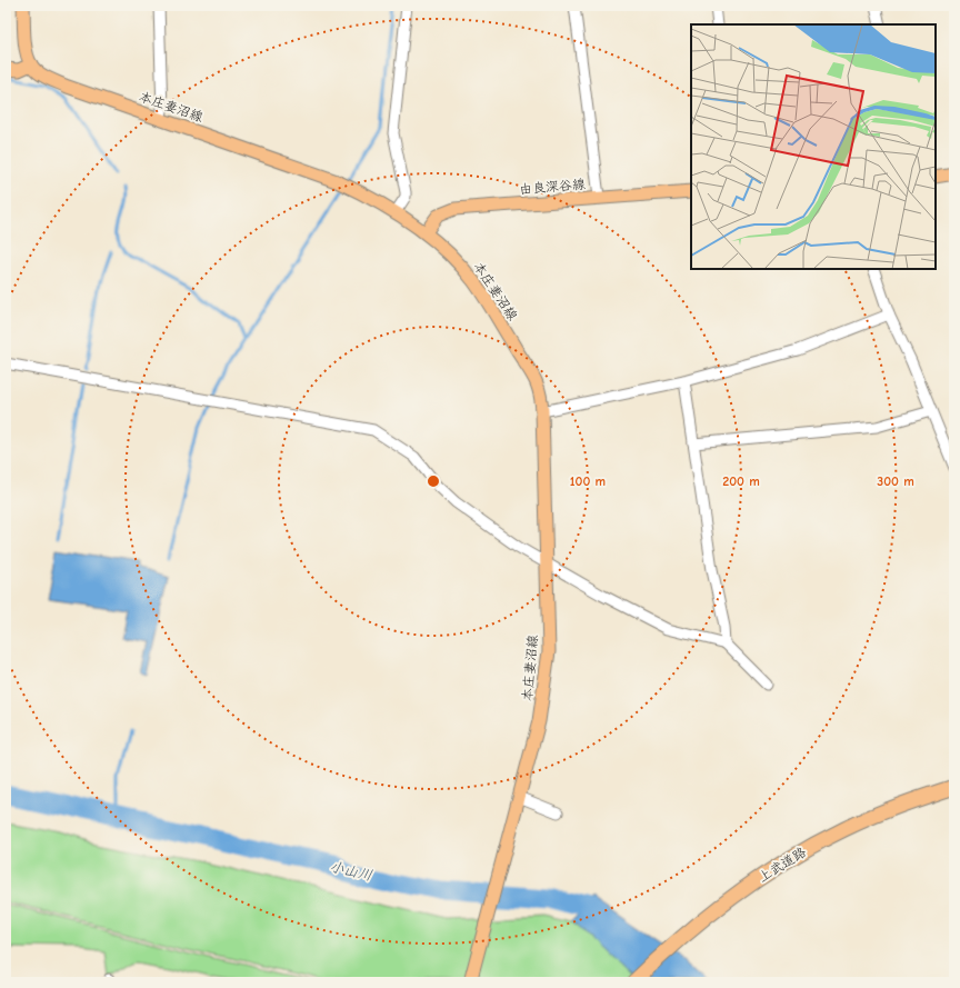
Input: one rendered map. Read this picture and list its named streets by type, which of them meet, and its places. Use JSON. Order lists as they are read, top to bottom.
{
  "streets": {
    "highway": ["上武道路"],
    "main road": ["本庄妻沼線", "由良深谷線"]
  },
  "crossings": [
    ["本庄妻沼線", "由良深谷線"]
  ],
  "water": ["小山川"],
  "rings": ["100 m", "200 m", "300 m"]
}
